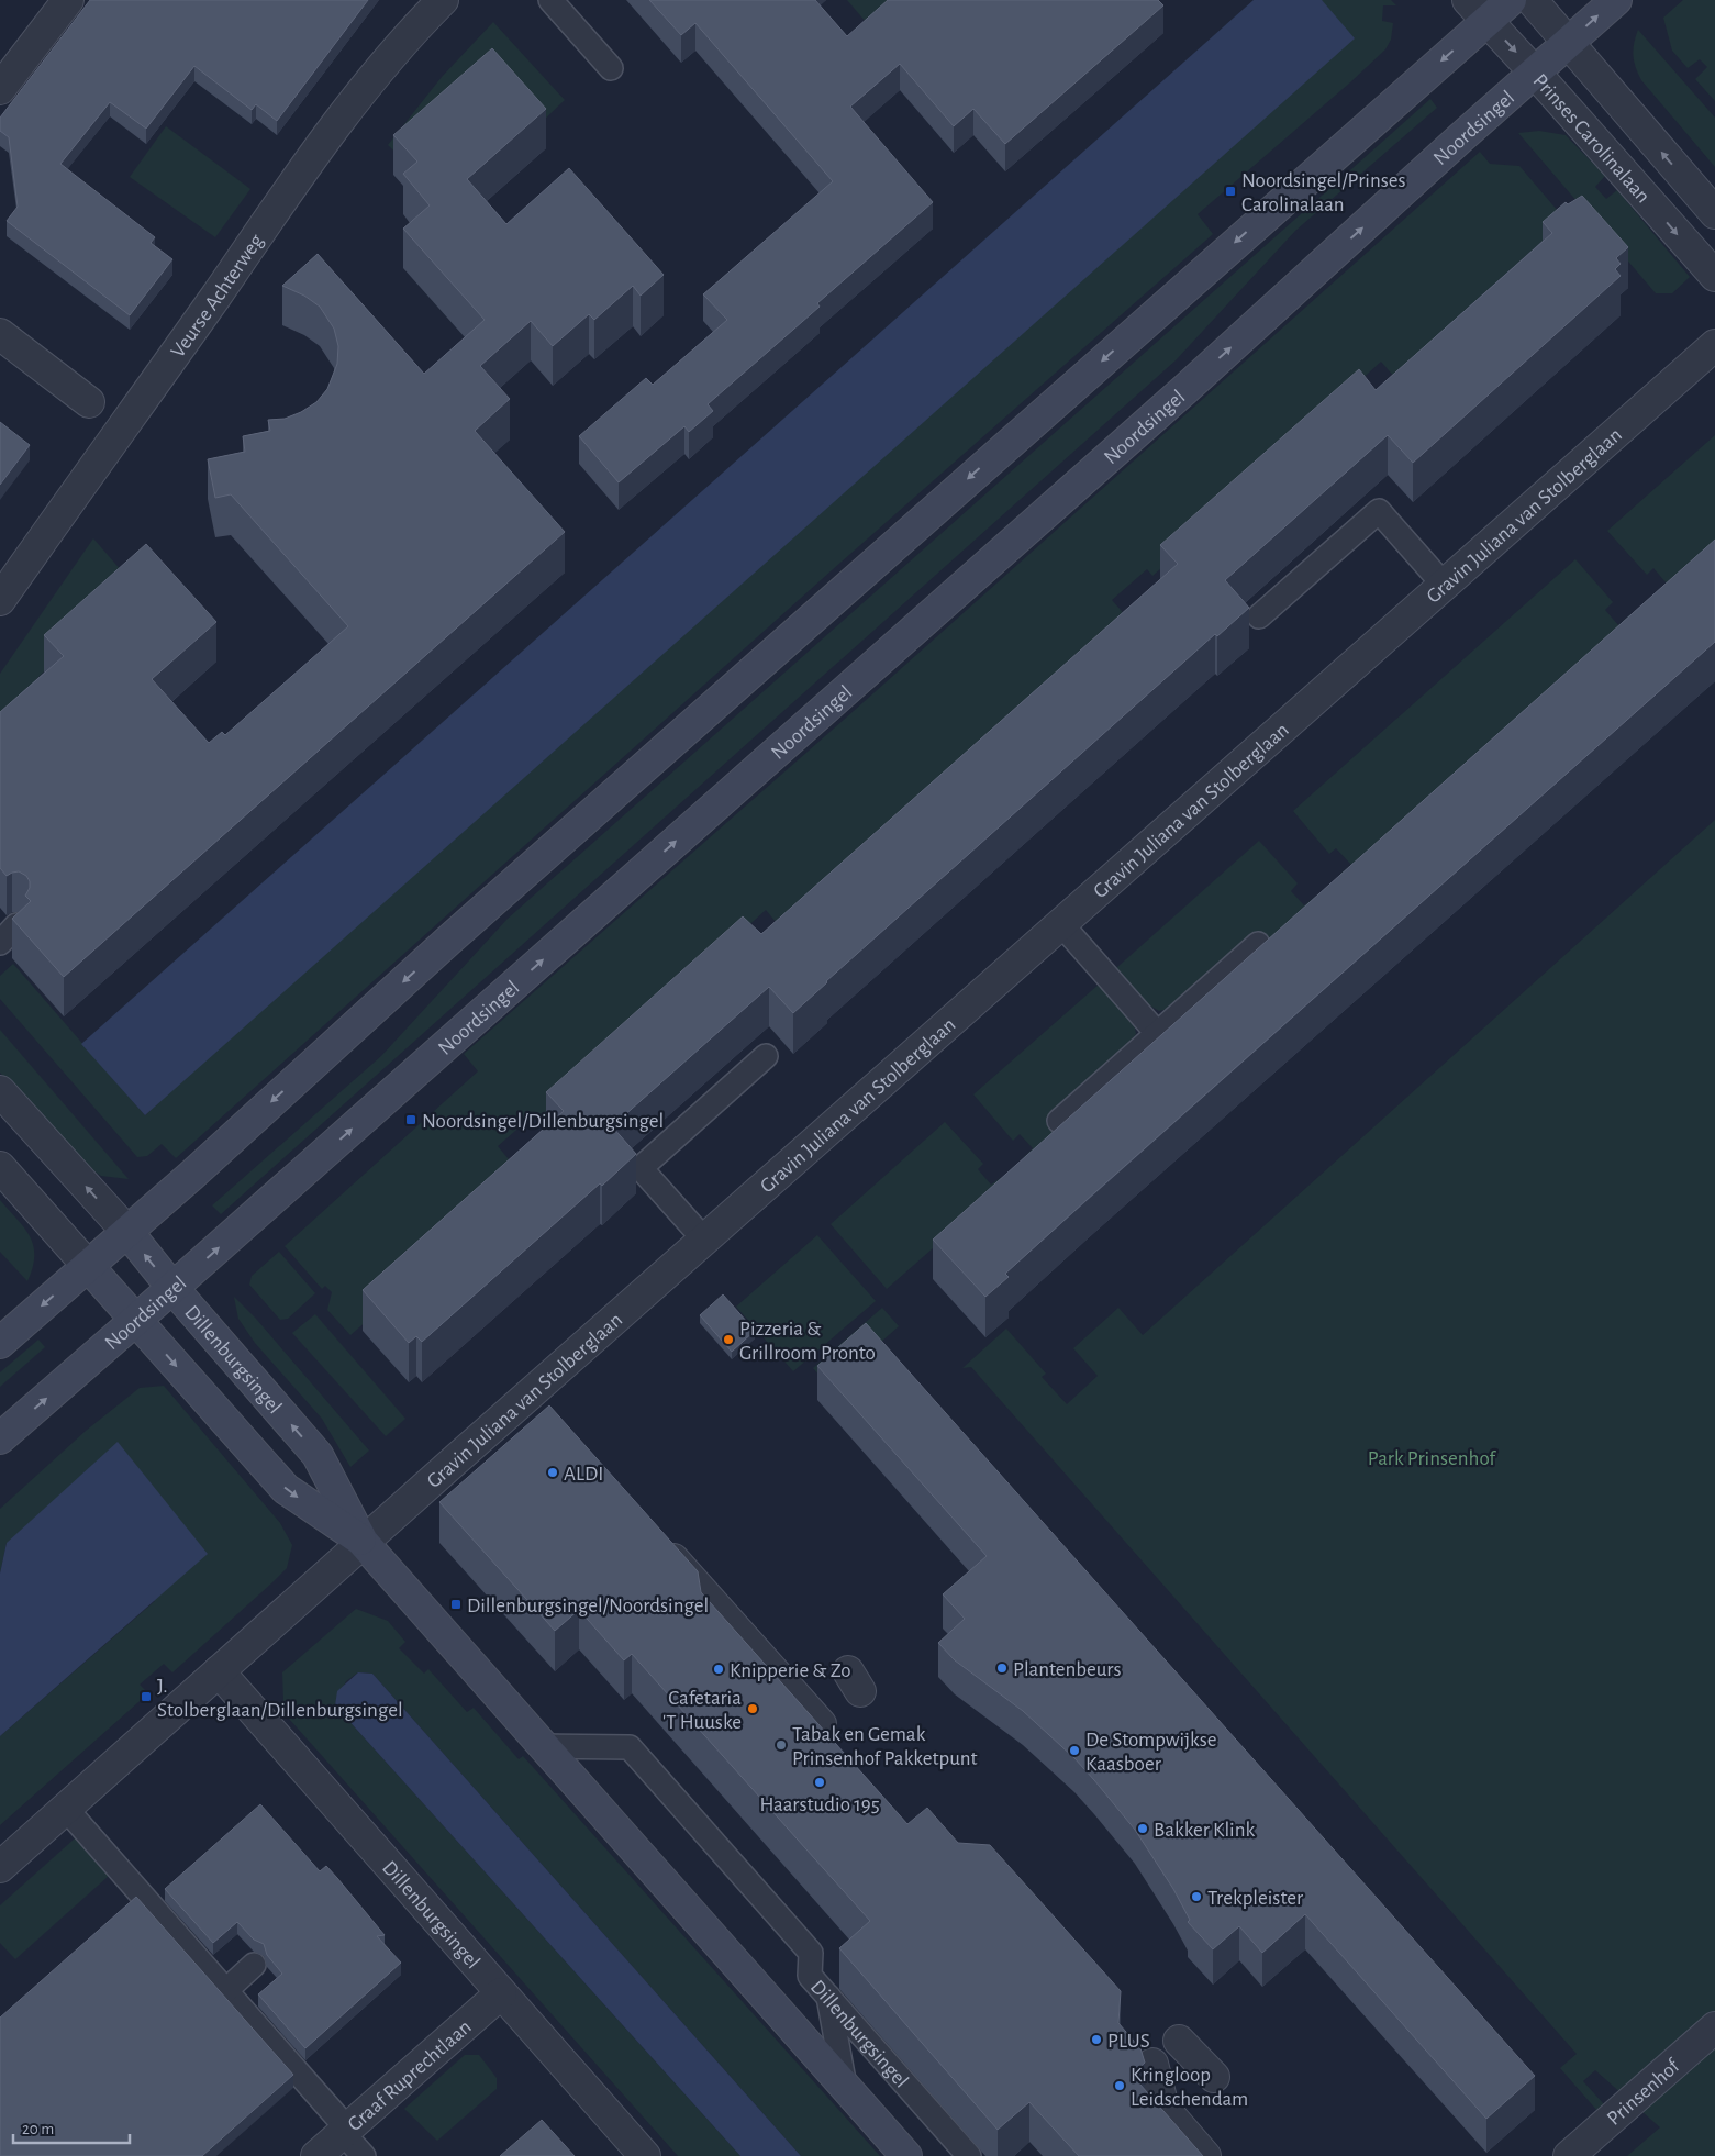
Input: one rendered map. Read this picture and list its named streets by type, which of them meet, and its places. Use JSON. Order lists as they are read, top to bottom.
{
  "streets": {
    "main road": ["Noordsingel", "Dillenburgsingel"],
    "street": [
      "Prinses Carolinalaan",
      "Veurse Achterweg",
      "Gravin Juliana van Stolberglaan",
      "Graaf Ruprechtlaan",
      "Prinsenhof"
    ]
  },
  "crossings": [
    ["Noordsingel", "Prinses Carolinalaan"],
    ["Noordsingel", "Dillenburgsingel"],
    ["Gravin Juliana van Stolberglaan", "Dillenburgsingel"],
    ["Dillenburgsingel", "Graaf Ruprechtlaan"]
  ],
  "parks": ["Park Prinsenhof"],
  "places": {
    "transit": [
      "Noordsingel/Prinses Carolinalaan",
      "Noordsingel/Dillenburgsingel",
      "Dillenburgsingel/Noordsingel",
      "J. Stolberglaan/Dillenburgsingel"
    ],
    "other": [
      "Pizzeria & Grillroom Pronto",
      "ALDI",
      "Plantenbeurs",
      "Knipperie & Zo",
      "Cafetaria 'T Huuske",
      "Tabak en Gemak Prinsenhof Pakketpunt",
      "De Stompwijkse Kaasboer",
      "Haarstudio 195",
      "Bakker Klink",
      "Trekpleister",
      "PLUS",
      "Kringloop Leidschendam"
    ]
  },
  "scale_bar": "20 m"
}
